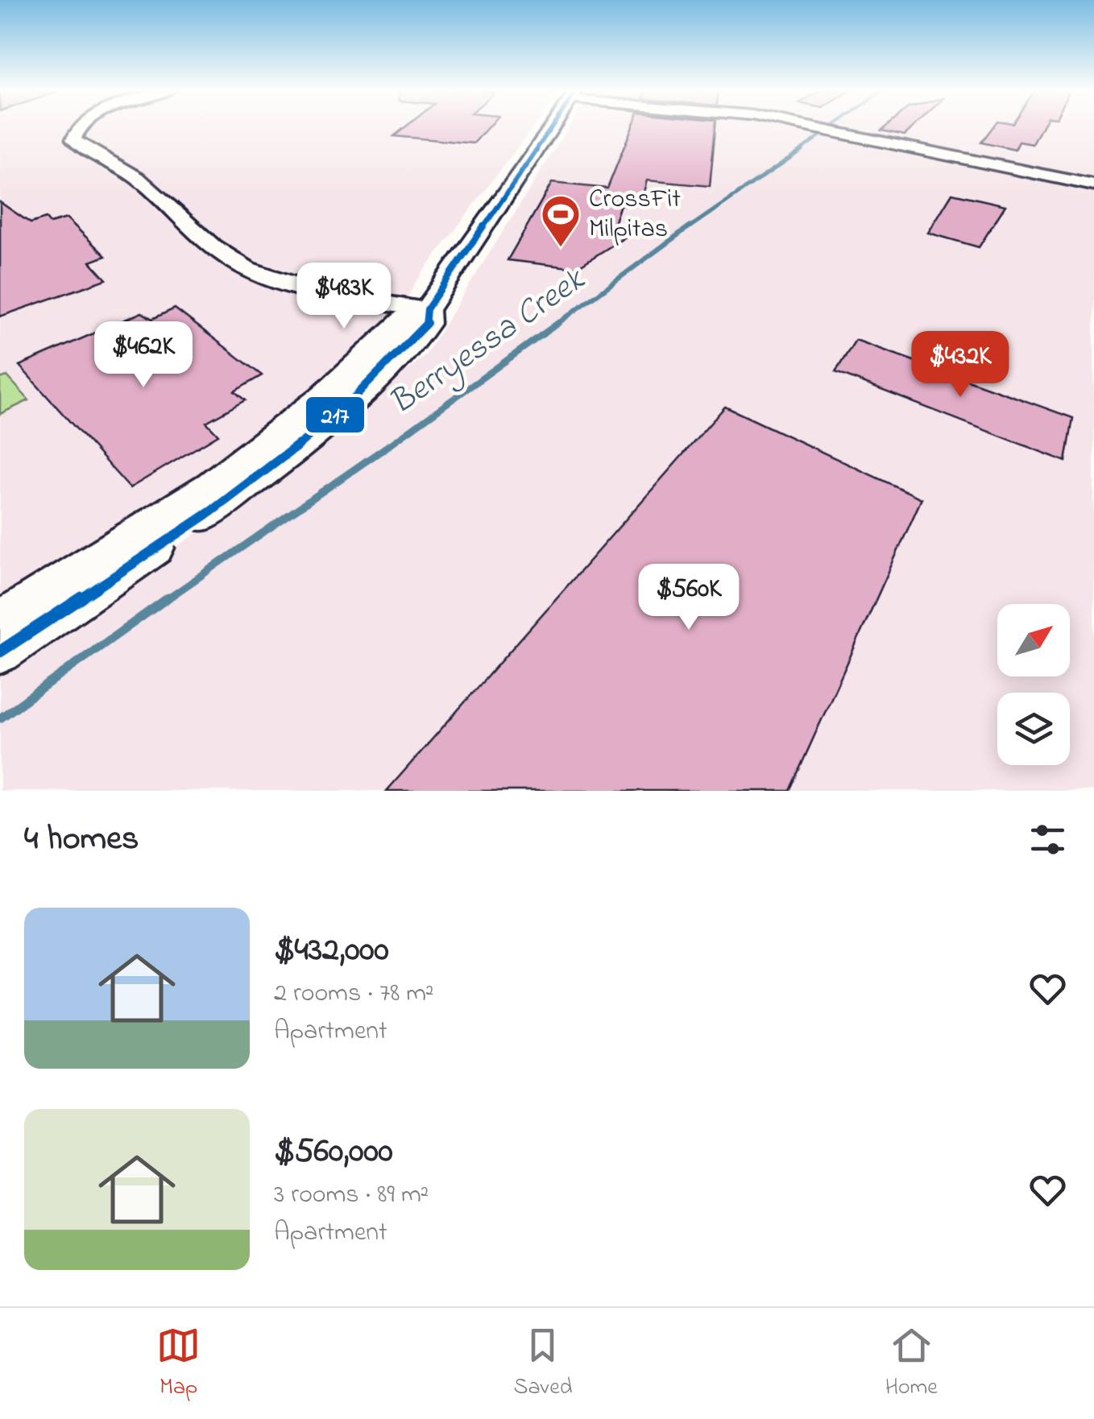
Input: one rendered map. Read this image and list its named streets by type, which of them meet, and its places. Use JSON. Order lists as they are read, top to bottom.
{
  "water": ["Berryessa Creek"],
  "places": {
    "sports": ["CrossFit Milpitas"]
  },
  "lines": ["transit line 217"],
  "north": "top right",
  "page": {
    "price": [
      "$483K",
      "$462K",
      "$432K",
      "$560K"
    ],
    "heading": "4 homes",
    "list": [
      {
        "name": "$432,000",
        "note": "2 rooms · 78 m² · Apartment"
      },
      {
        "name": "$560,000",
        "note": "3 rooms · 89 m² · Apartment"
      }
    ],
    "tabs": ["Map", "Saved", "Home"]
  }
}
